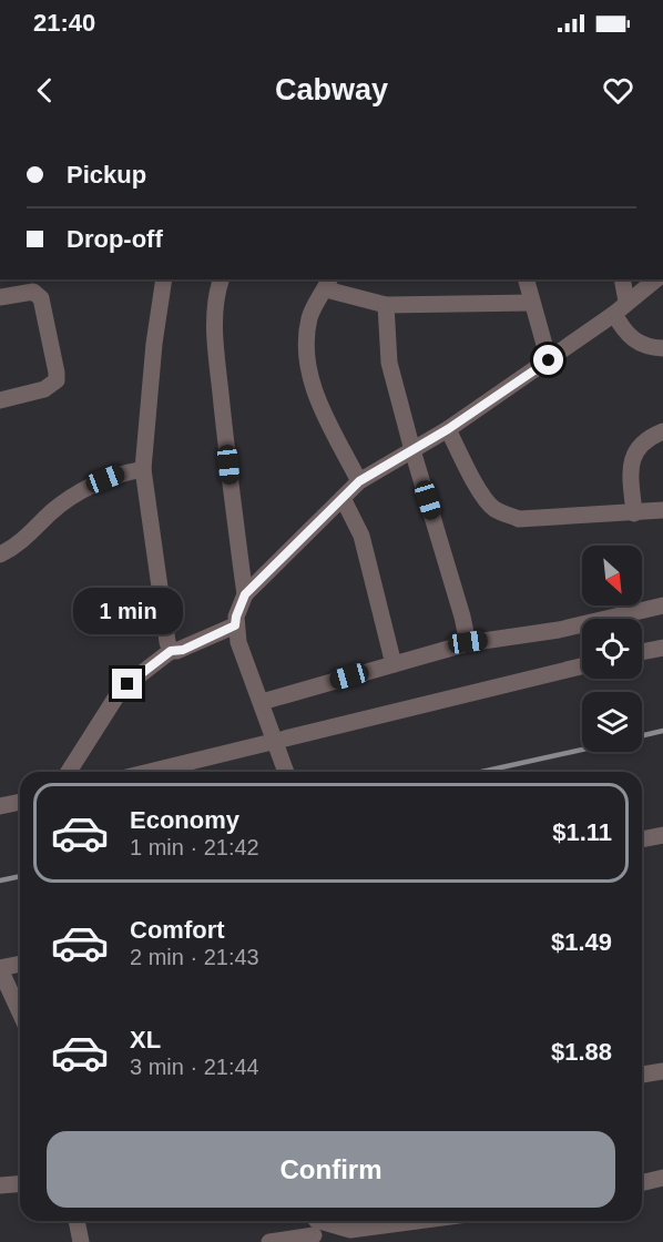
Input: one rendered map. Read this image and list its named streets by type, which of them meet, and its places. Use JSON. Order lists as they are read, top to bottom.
{
  "north": "bottom right",
  "page": {
    "status": "21:40",
    "header": "Cabway",
    "banner": ["Pickup", "Drop-off"],
    "bubble": "1 min",
    "list": [
      {
        "name": "Economy",
        "note": "1 min · 21:42",
        "value": "$1.11"
      },
      {
        "name": "Comfort",
        "note": "2 min · 21:43",
        "value": "$1.49"
      },
      {
        "name": "XL",
        "note": "3 min · 21:44",
        "value": "$1.88"
      }
    ],
    "buttons": "Confirm"
  }
}
